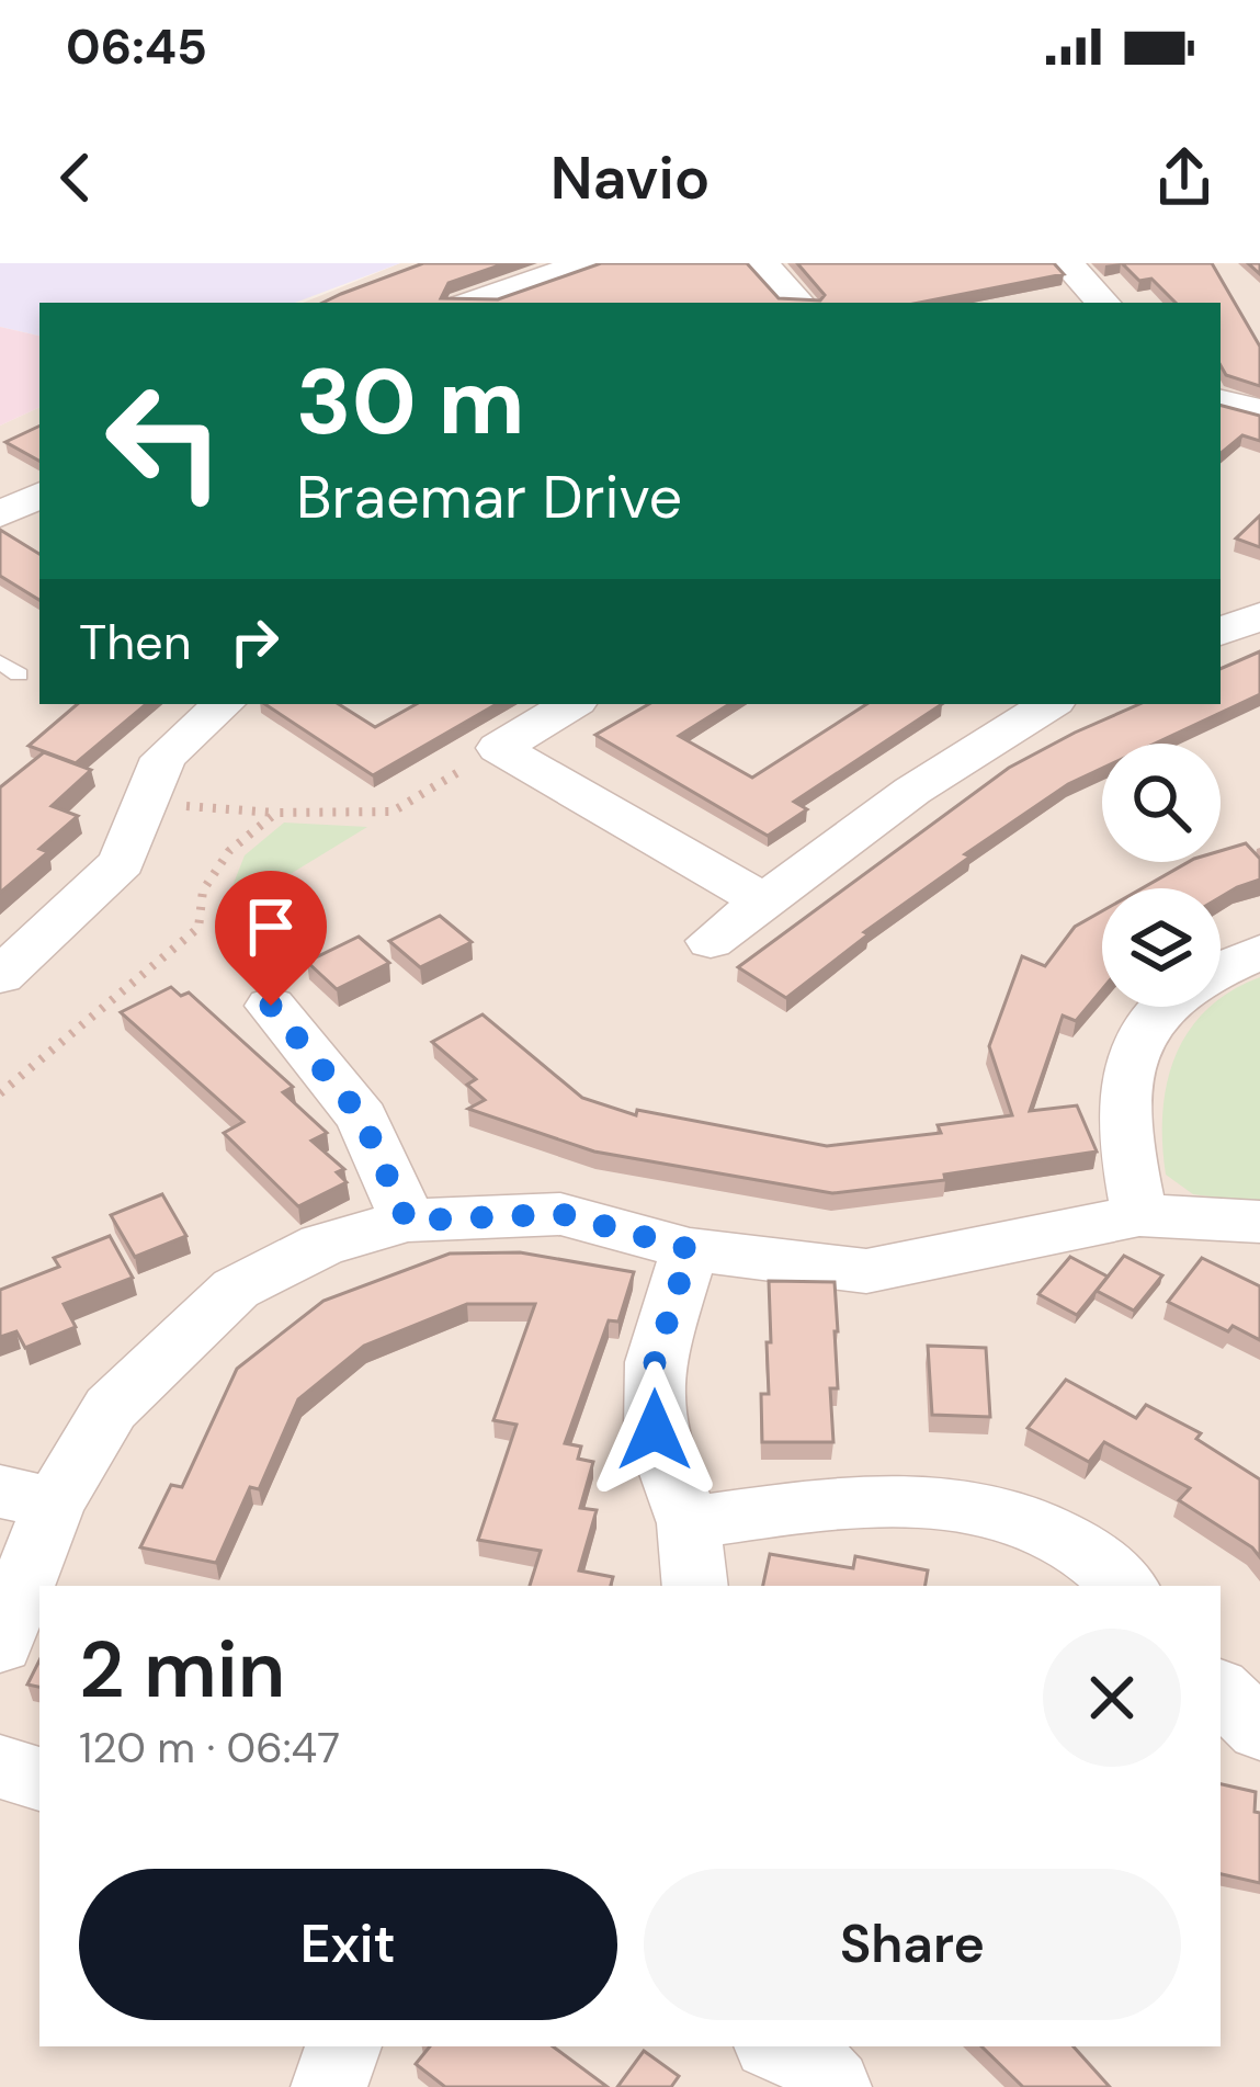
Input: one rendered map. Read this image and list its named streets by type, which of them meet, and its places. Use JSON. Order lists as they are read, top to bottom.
{
  "page": {
    "status": "06:45",
    "header": "Navio",
    "turn": ["30 m", "Braemar Drive"],
    "then": "Then",
    "heading": ["2 min", "120 m · 06:47"],
    "buttons": ["Exit", "Share"]
  }
}
